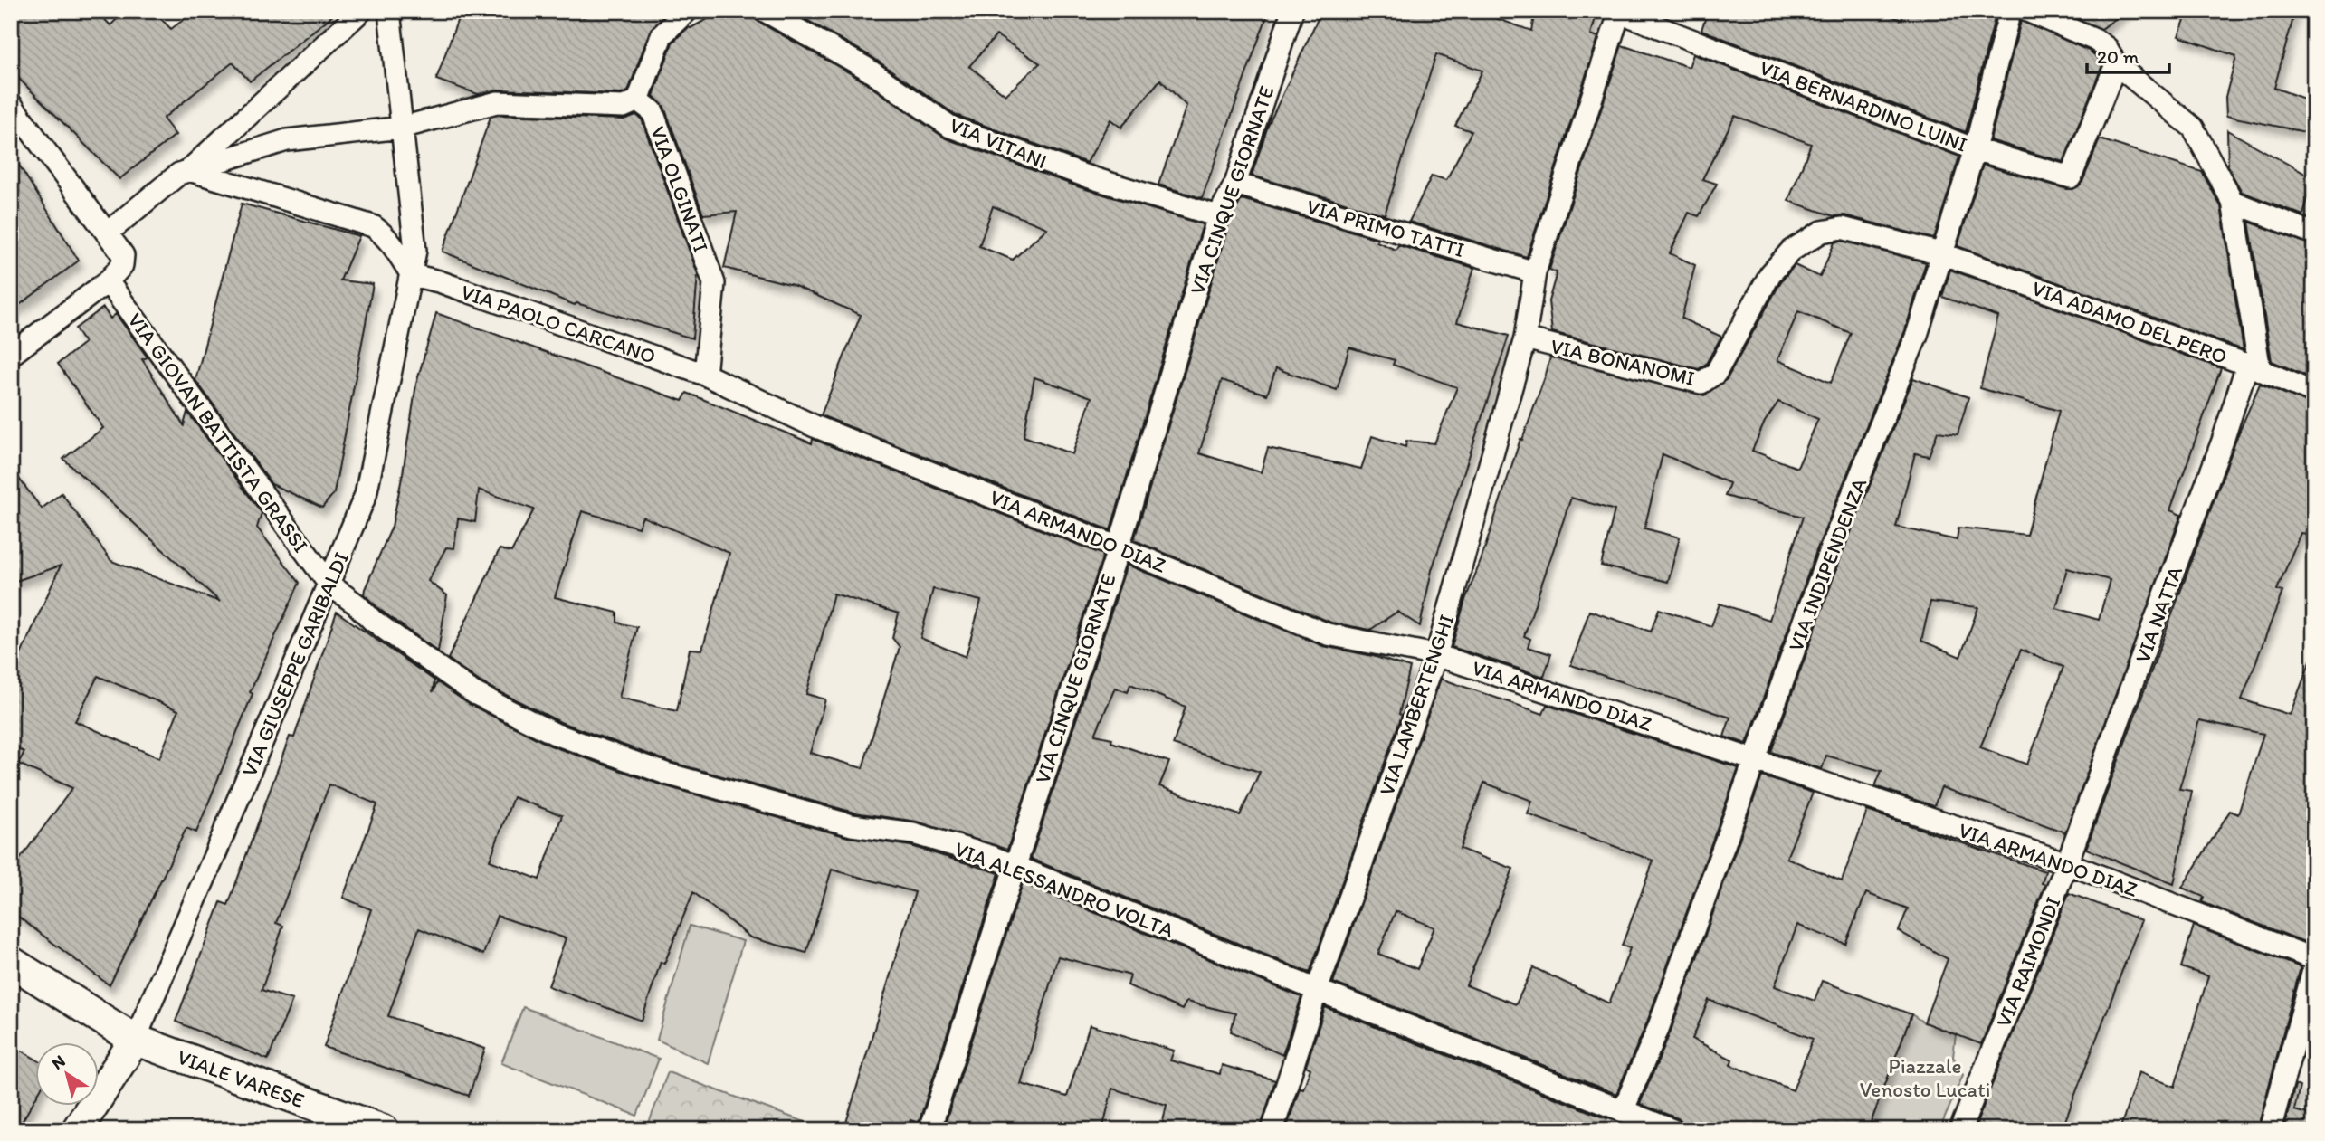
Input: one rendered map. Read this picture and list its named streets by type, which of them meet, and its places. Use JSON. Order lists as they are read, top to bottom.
{
  "streets": {
    "street": [
      "VIA BERNARDINO LUINI",
      "VIA VITANI",
      "VIA OLGINATI",
      "VIA CINQUE GIORNATE",
      "VIA PRIMO TATTI",
      "VIA ADAMO DEL PERO",
      "VIA PAOLO CARCANO",
      "VIA BONANOMI",
      "VIA GIOVAN BATTISTA GRASSI",
      "VIA ARMANDO DIAZ",
      "VIA INDIPENDENZA",
      "VIA NATTA",
      "VIA GIUSEPPE GARIBALDI",
      "VIA LAMBERTENGHI",
      "VIA ALESSANDRO VOLTA",
      "VIA RAIMONDI",
      "VIALE VARESE"
    ]
  },
  "crossings": [
    ["VIA BERNARDINO LUINI", "VIA INDIPENDENZA"],
    ["VIA BERNARDINO LUINI", "VIA NATTA"],
    ["VIA BERNARDINO LUINI", "VIA LAMBERTENGHI"],
    ["VIA VITANI", "VIA CINQUE GIORNATE"],
    ["VIA OLGINATI", "VIA PAOLO CARCANO"],
    ["VIA CINQUE GIORNATE", "VIA PRIMO TATTI"],
    ["VIA CINQUE GIORNATE", "VIA ARMANDO DIAZ"],
    ["VIA CINQUE GIORNATE", "VIA ALESSANDRO VOLTA"],
    ["VIA PRIMO TATTI", "VIA LAMBERTENGHI"],
    ["VIA ADAMO DEL PERO", "VIA BONANOMI"],
    ["VIA ADAMO DEL PERO", "VIA INDIPENDENZA"],
    ["VIA ADAMO DEL PERO", "VIA NATTA"],
    ["VIA PAOLO CARCANO", "VIA ARMANDO DIAZ"],
    ["VIA PAOLO CARCANO", "VIA GIUSEPPE GARIBALDI"],
    ["VIA BONANOMI", "VIA INDIPENDENZA"],
    ["VIA BONANOMI", "VIA LAMBERTENGHI"],
    ["VIA GIOVAN BATTISTA GRASSI", "VIA GIUSEPPE GARIBALDI"],
    ["VIA GIOVAN BATTISTA GRASSI", "VIA ALESSANDRO VOLTA"],
    ["VIA ARMANDO DIAZ", "VIA INDIPENDENZA"],
    ["VIA ARMANDO DIAZ", "VIA NATTA"],
    ["VIA ARMANDO DIAZ", "VIA LAMBERTENGHI"],
    ["VIA ARMANDO DIAZ", "VIA RAIMONDI"],
    ["VIA INDIPENDENZA", "VIA ALESSANDRO VOLTA"],
    ["VIA NATTA", "VIA RAIMONDI"],
    ["VIA GIUSEPPE GARIBALDI", "VIA ALESSANDRO VOLTA"],
    ["VIA GIUSEPPE GARIBALDI", "VIALE VARESE"],
    ["VIA LAMBERTENGHI", "VIA ALESSANDRO VOLTA"]
  ],
  "parks": ["Piazzale Venosto Lucati"],
  "scale_bar": "20 m",
  "north": "top left"
}
